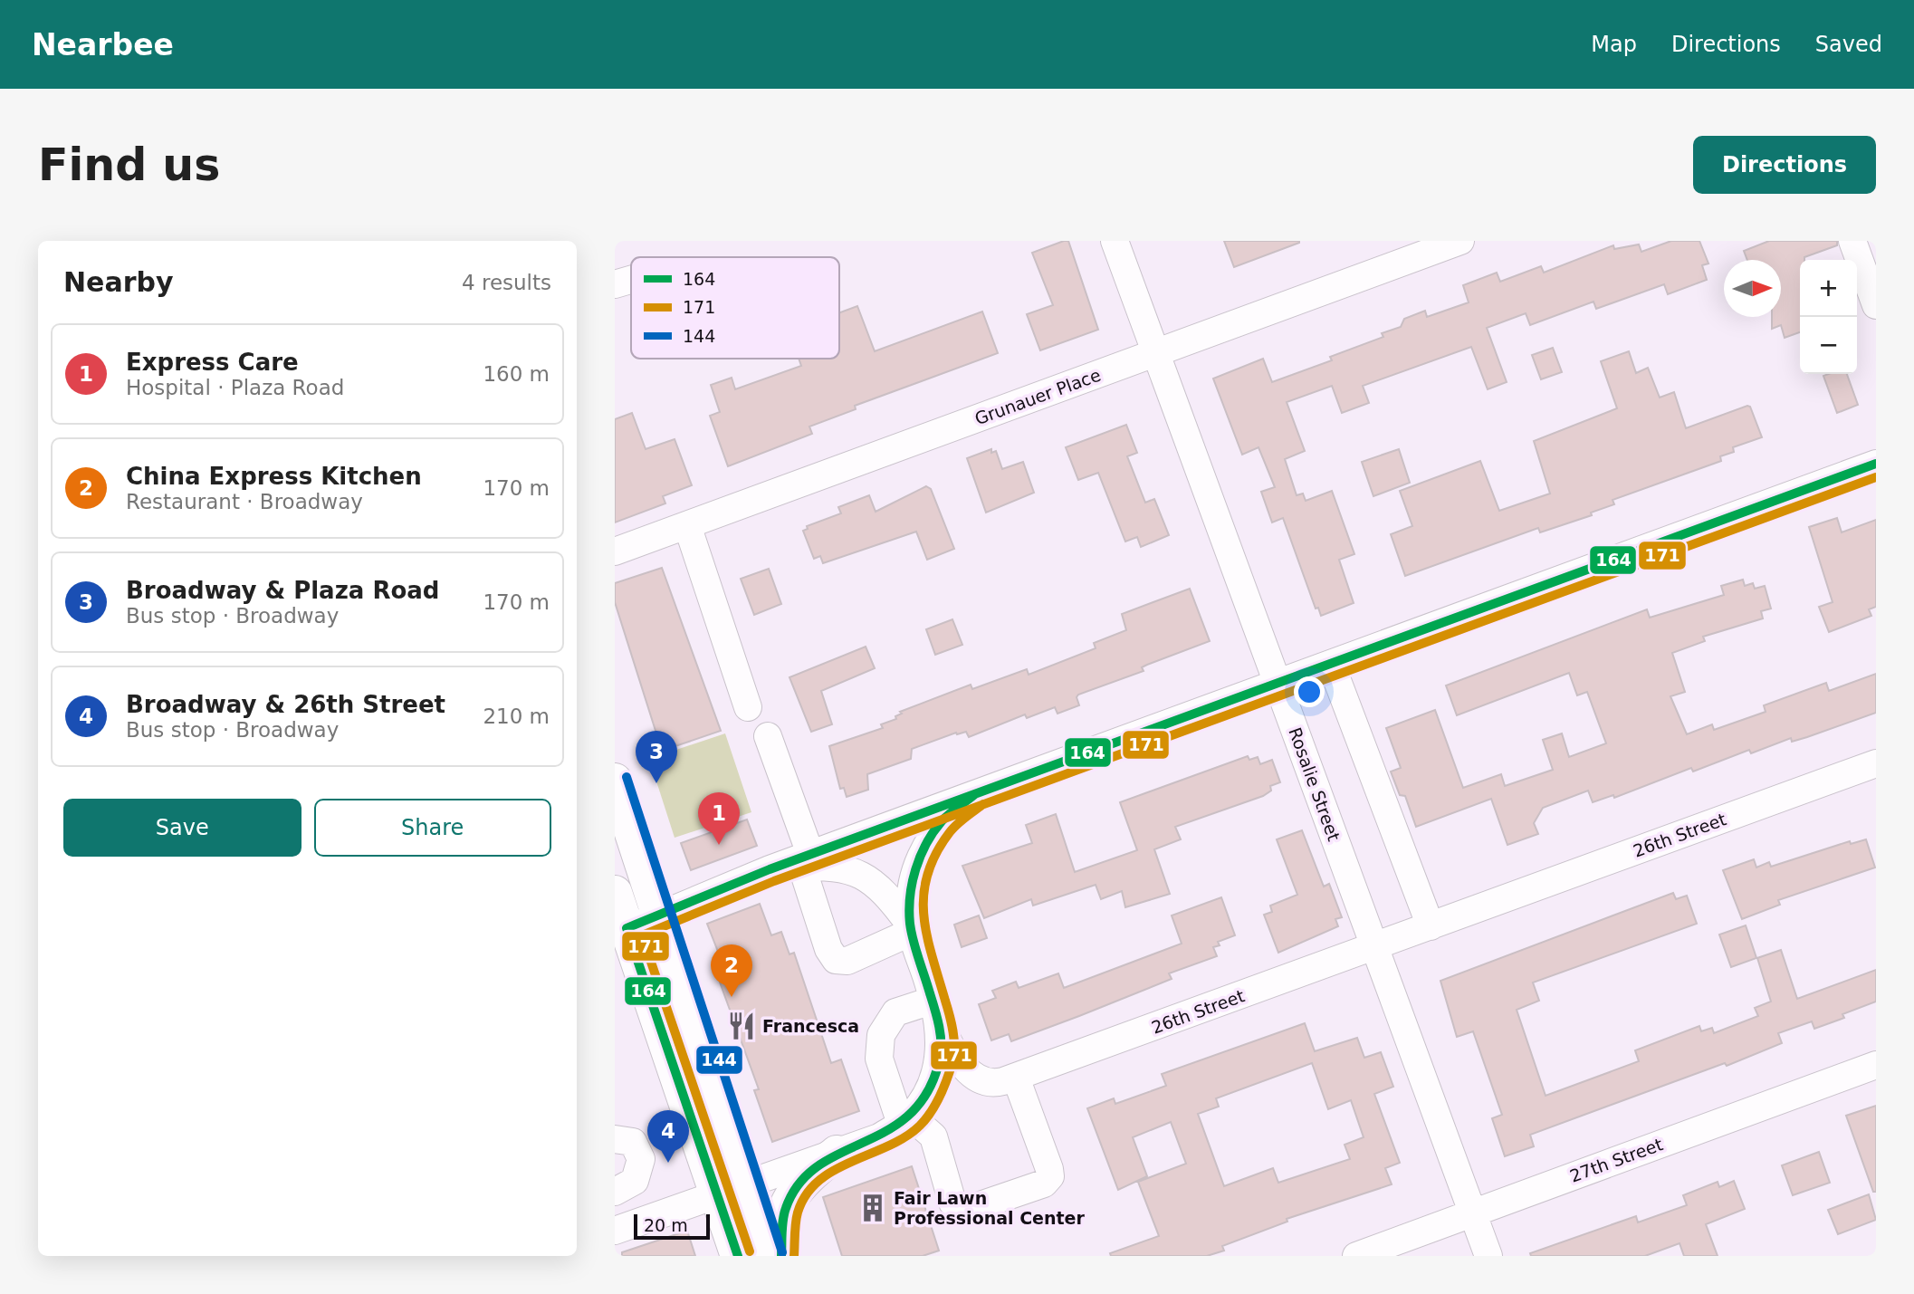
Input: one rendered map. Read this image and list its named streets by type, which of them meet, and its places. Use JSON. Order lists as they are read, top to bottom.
{
  "streets": {
    "street": [
      "Grunauer Place",
      "Rosalie Street",
      "26th Street",
      "27th Street"
    ]
  },
  "crossings": [
    ["Grunauer Place", "Rosalie Street"],
    ["Rosalie Street", "26th Street"],
    ["Rosalie Street", "27th Street"]
  ],
  "places": {
    "restaurant": ["Francesca"],
    "building": ["Fair Lawn Professional Center"]
  },
  "lines": ["transit line 164", "transit line 171", "transit line 144"],
  "legend": ["164", "171", "144"],
  "scale_bar": "20 m",
  "north": "right",
  "page": {
    "header": "Nearbee",
    "nav": ["Map", "Directions", "Saved"],
    "buttons": [
      "Directions",
      ["Save", "Share"]
    ],
    "title": "Find us",
    "heading": ["Nearby", "4 results"],
    "map_buttons": ["+", "−"],
    "list": [
      {
        "mark": "1",
        "name": "Express Care",
        "note": "Hospital · Plaza Road",
        "value": "160 m"
      },
      {
        "mark": "2",
        "name": "China Express Kitchen",
        "note": "Restaurant · Broadway",
        "value": "170 m"
      },
      {
        "mark": "3",
        "name": "Broadway & Plaza Road",
        "note": "Bus stop · Broadway",
        "value": "170 m"
      },
      {
        "mark": "4",
        "name": "Broadway & 26th Street",
        "note": "Bus stop · Broadway",
        "value": "210 m"
      }
    ],
    "pins": [
      "3",
      "1",
      "2",
      "4"
    ],
    "scale": "20 m"
  }
}
